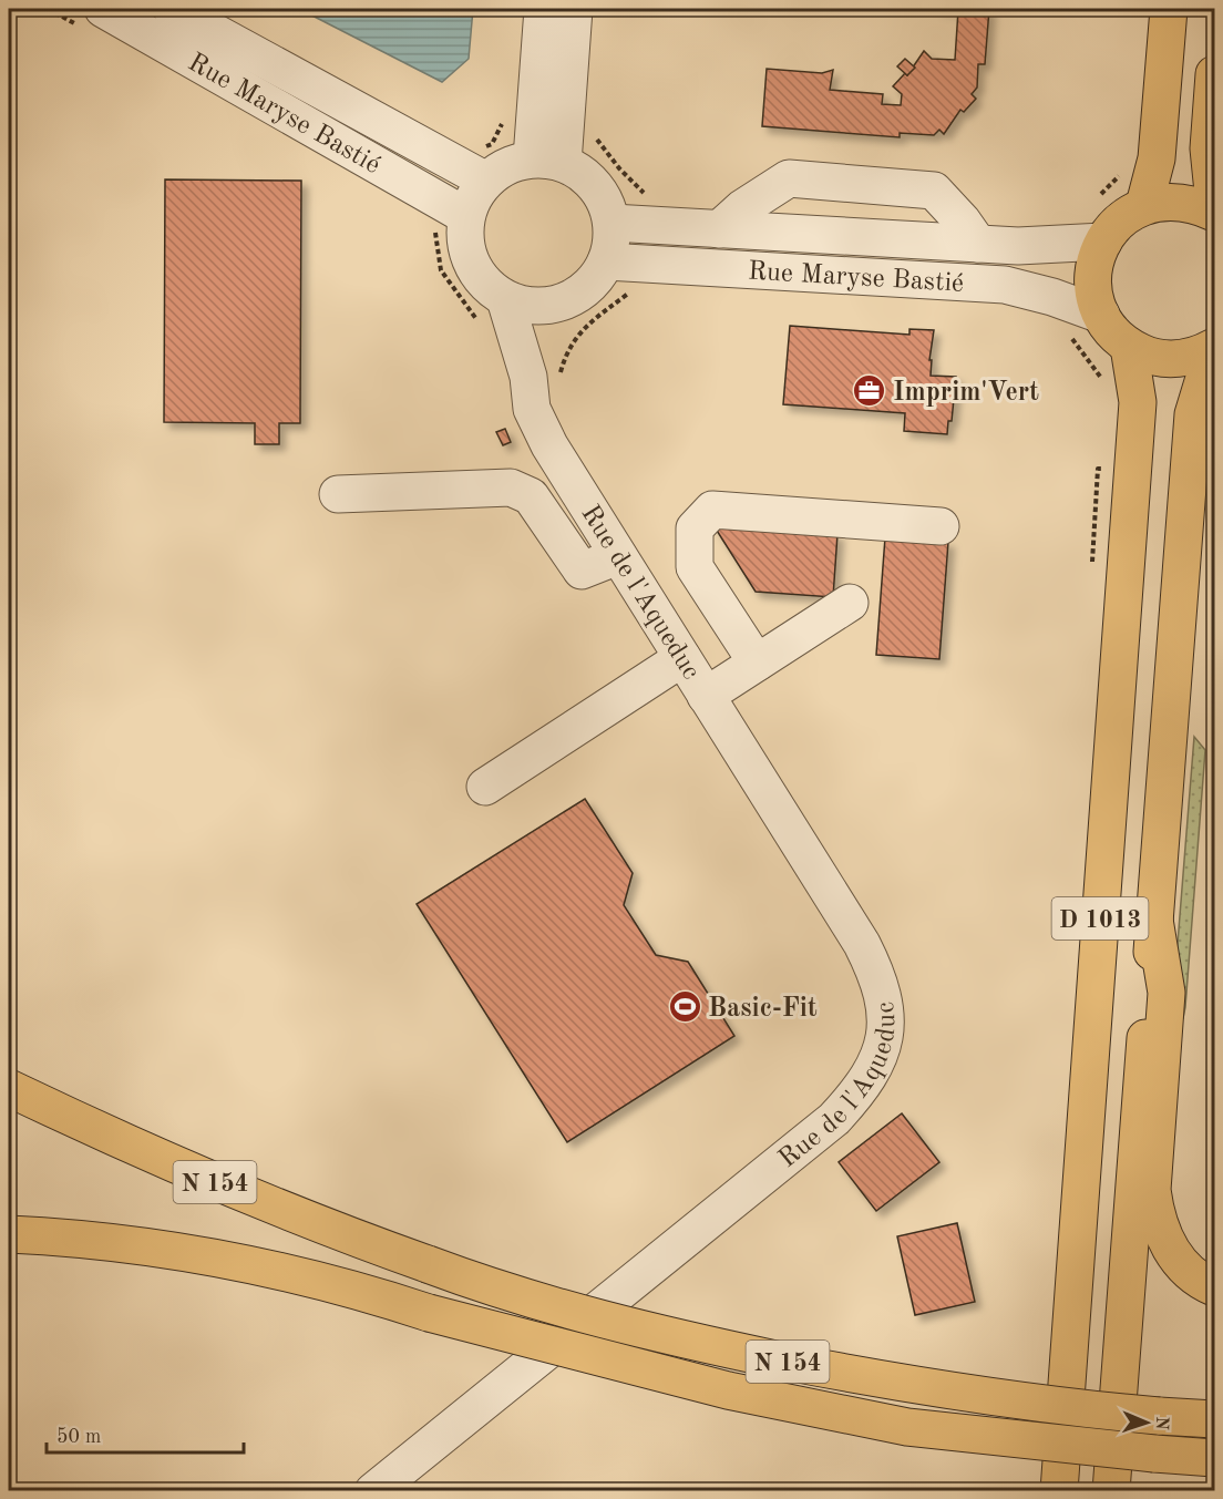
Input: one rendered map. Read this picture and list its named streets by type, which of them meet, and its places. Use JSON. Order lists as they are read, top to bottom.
{
  "streets": {
    "main road": ["D 1013", "N 154"],
    "street": ["Rue Maryse Bastié", "Rue de l'Aqueduc"]
  },
  "crossings": [
    ["Rue Maryse Bastié", "Rue de l'Aqueduc"]
  ],
  "places": {
    "office": ["Imprim'Vert"],
    "sports": ["Basic-Fit"]
  },
  "scale_bar": "50 m",
  "north": "right"
}
